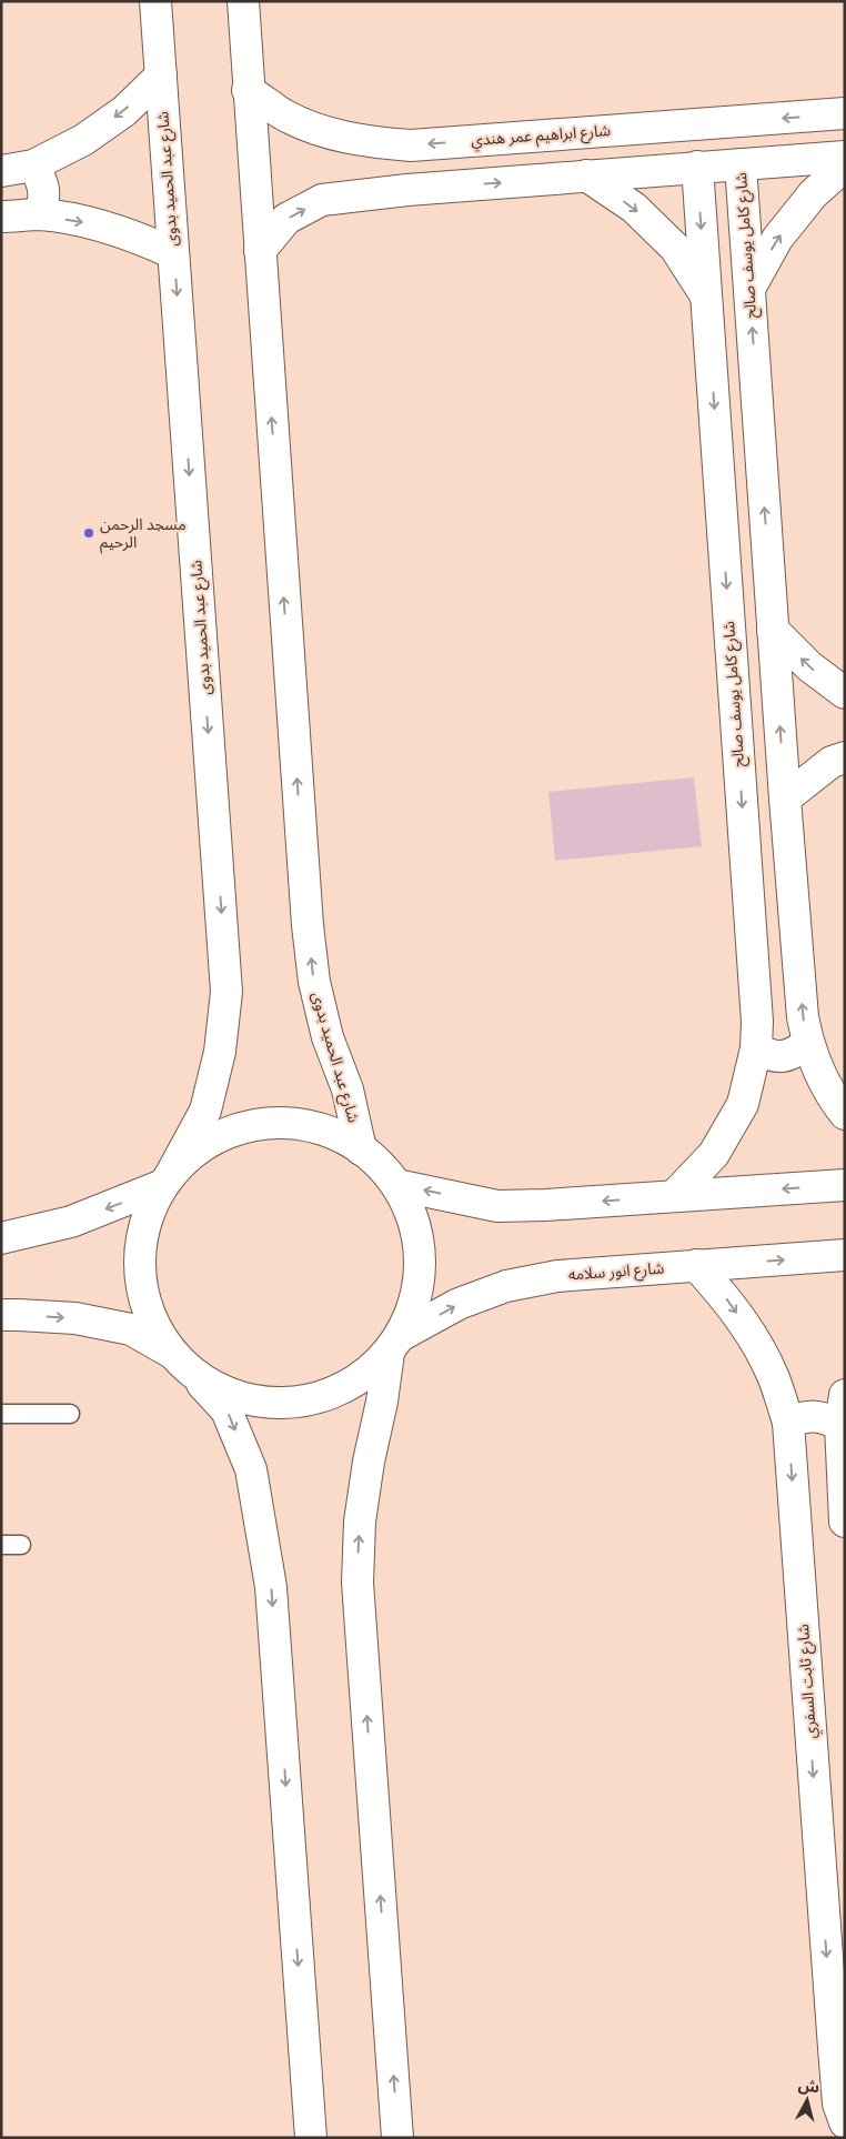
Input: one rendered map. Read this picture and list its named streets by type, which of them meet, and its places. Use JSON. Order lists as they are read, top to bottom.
{
  "streets": {
    "street": [
      "شارع ابراهيم عمر هندي",
      "شارع عبد الحميد بدوى",
      "شارع كامل يوسف صالح",
      "شارع انور سلامه",
      "شارع ثابت السفري"
    ]
  },
  "crossings": [
    ["شارع ابراهيم عمر هندي", "شارع عبد الحميد بدوى"],
    ["شارع انور سلامه", "شارع ثابت السفري"]
  ],
  "one_way": ["شارع ثابت السفري"],
  "places": ["مسجد الرحمن الرحيم"],
  "north": "top"
}
